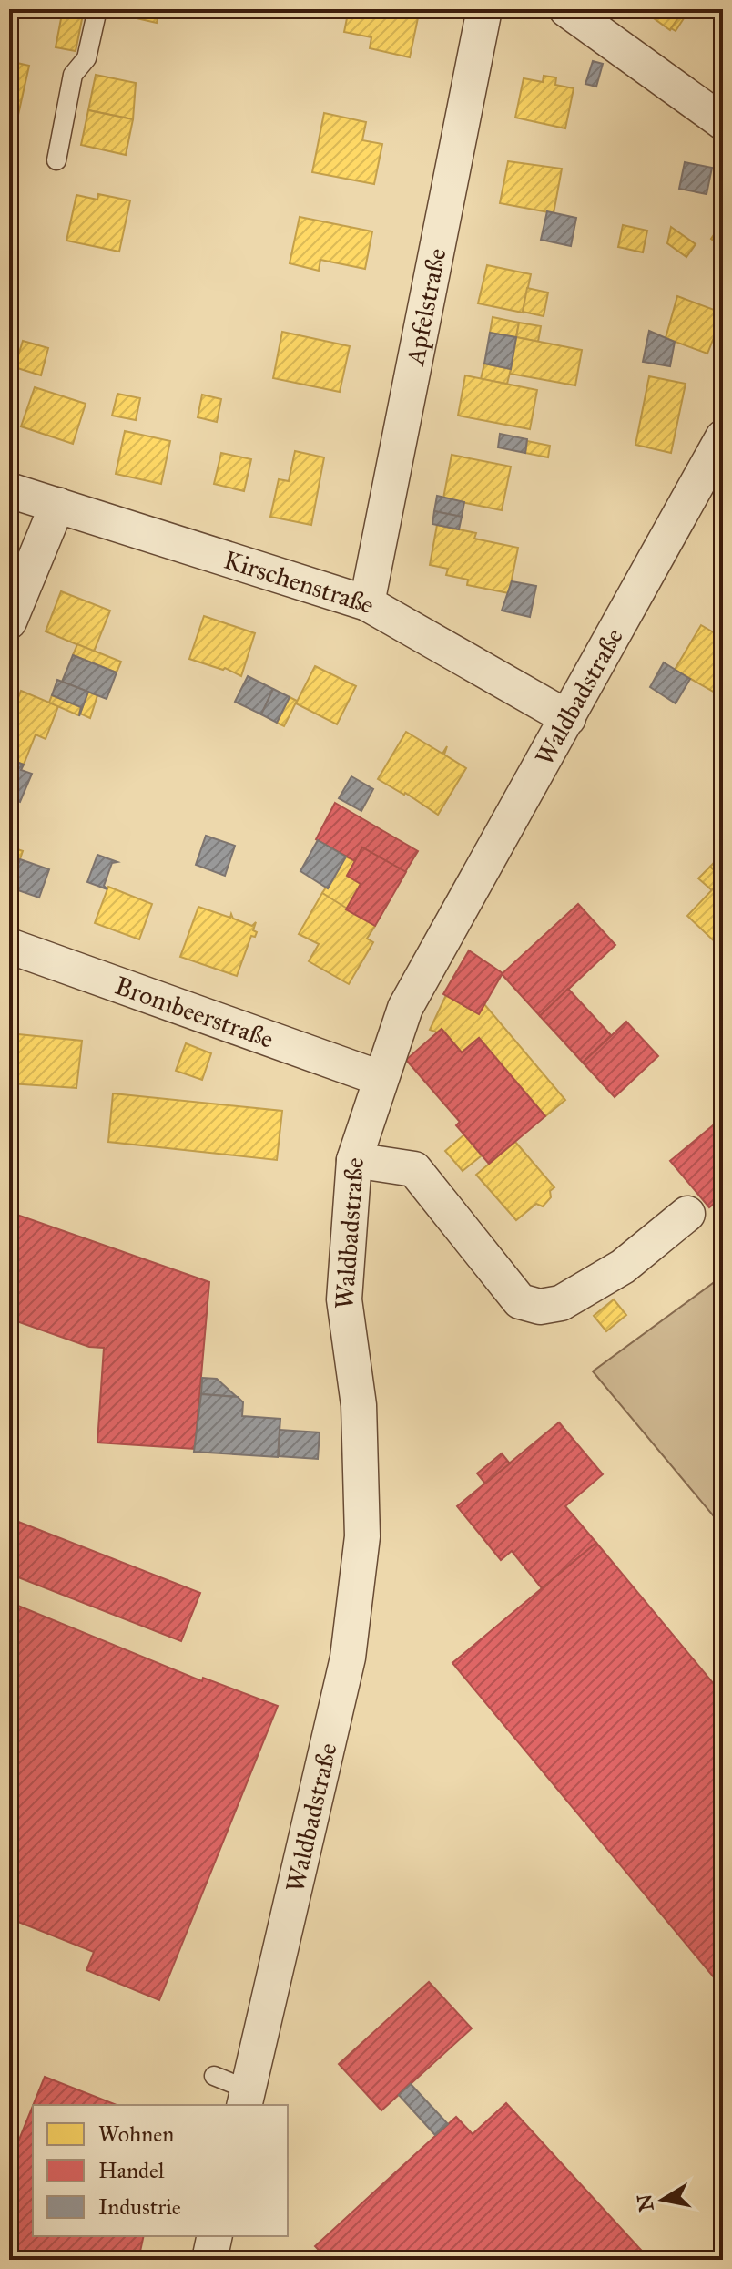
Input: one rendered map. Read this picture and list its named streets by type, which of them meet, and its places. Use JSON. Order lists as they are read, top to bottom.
{
  "streets": {
    "street": [
      "Apfelstraße",
      "Kirschenstraße",
      "Waldbadstraße",
      "Brombeerstraße"
    ]
  },
  "crossings": [
    ["Apfelstraße", "Kirschenstraße"],
    ["Kirschenstraße", "Waldbadstraße"],
    ["Waldbadstraße", "Brombeerstraße"]
  ],
  "legend": ["Wohnen", "Handel", "Industrie"],
  "north": "left"
}
